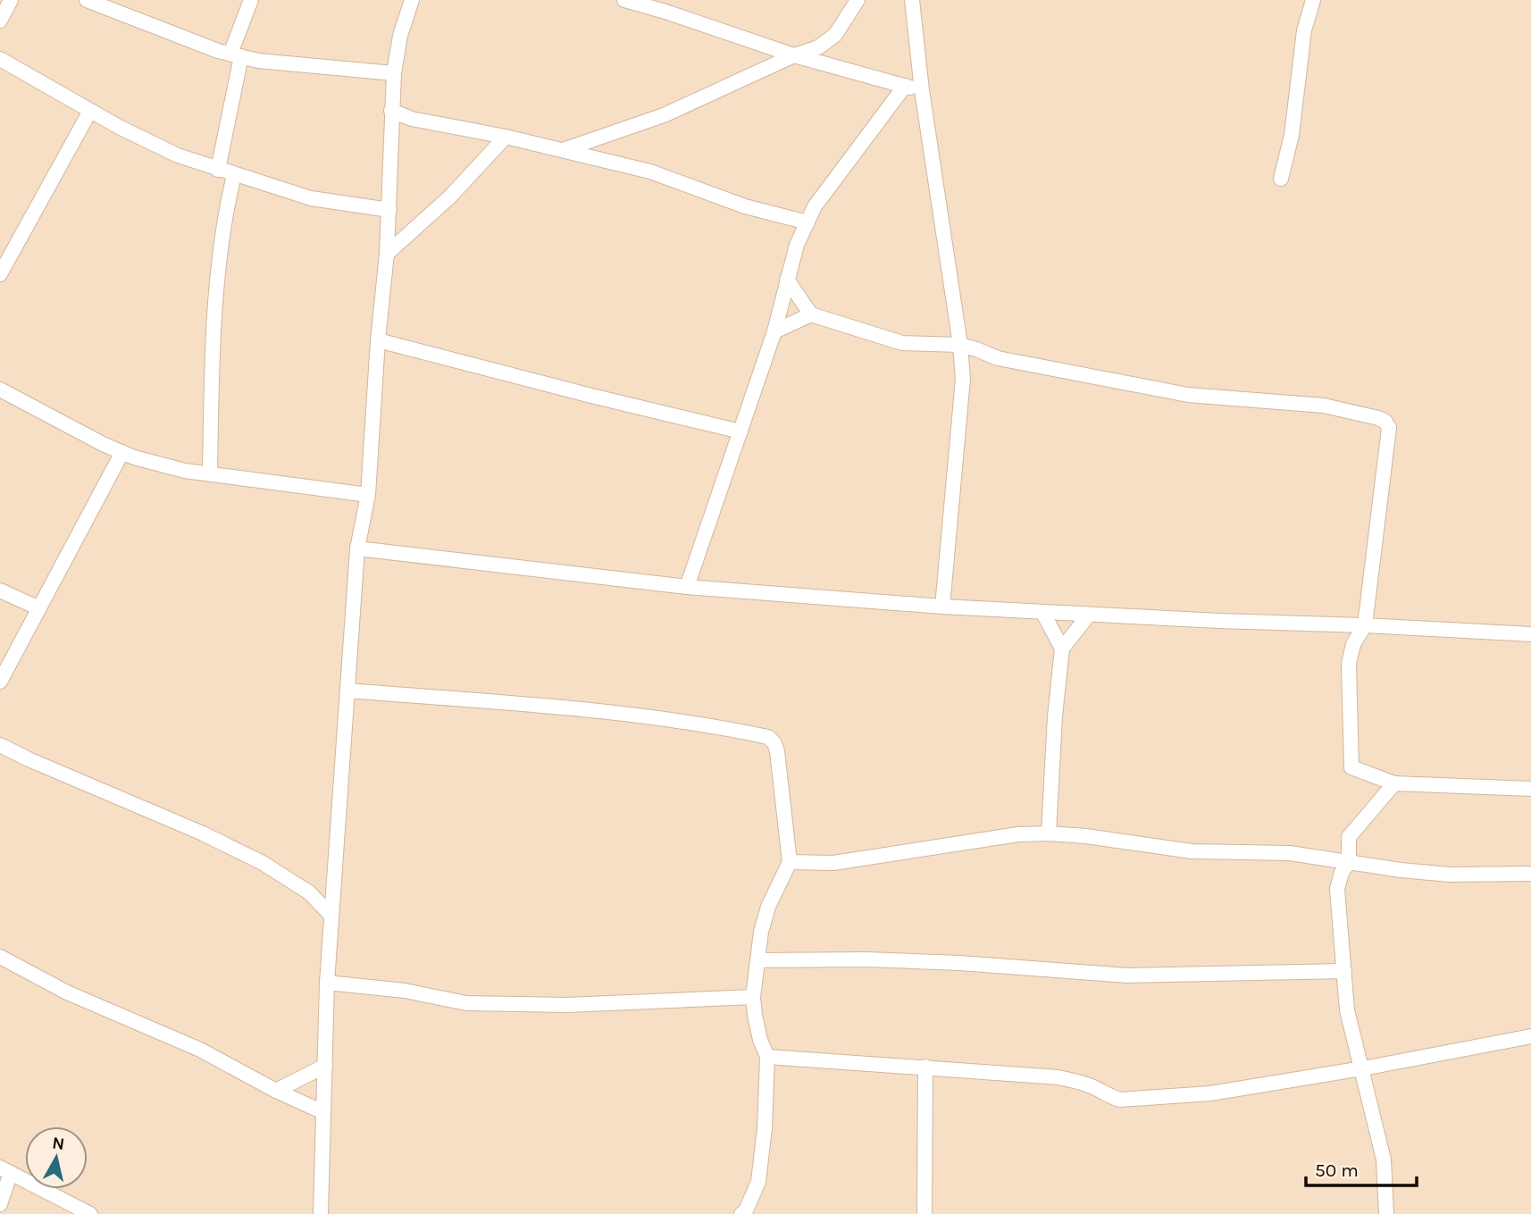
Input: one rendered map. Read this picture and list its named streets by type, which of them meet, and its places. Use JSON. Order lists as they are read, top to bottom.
{
  "scale_bar": "50 m",
  "north": "top"
}
